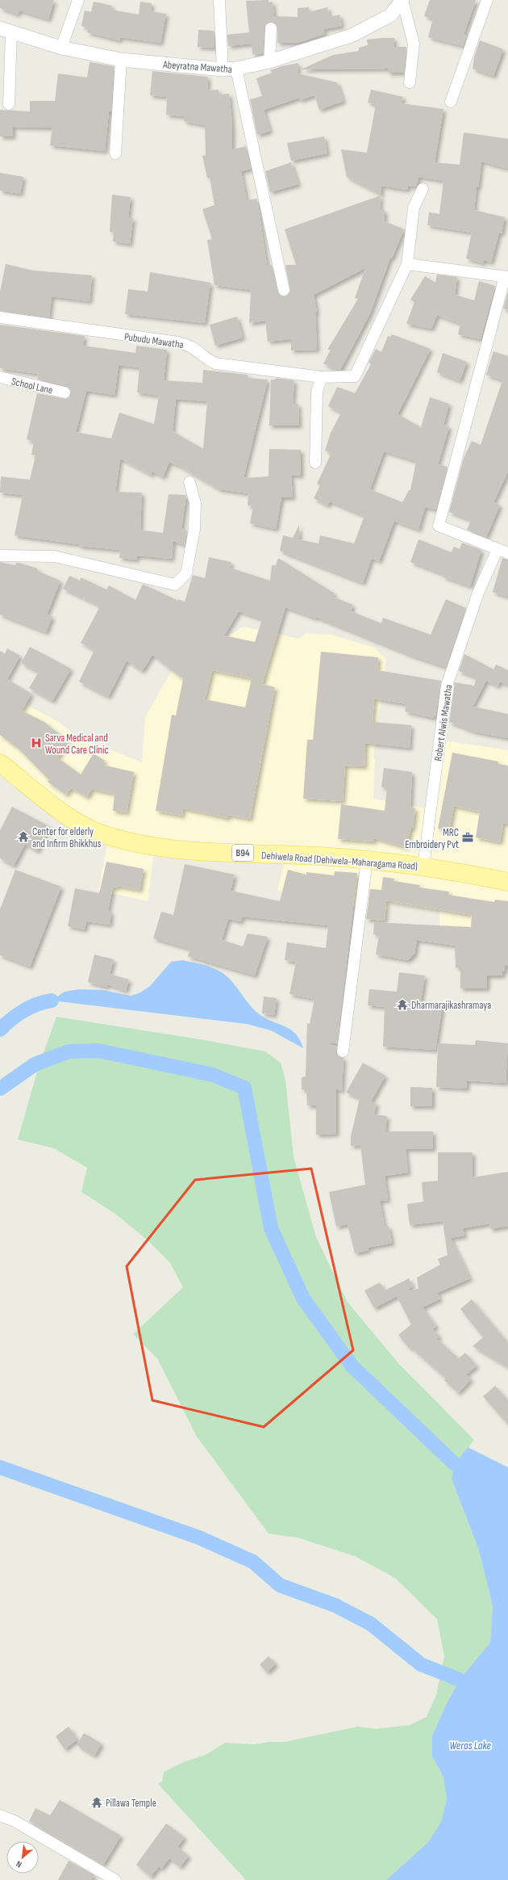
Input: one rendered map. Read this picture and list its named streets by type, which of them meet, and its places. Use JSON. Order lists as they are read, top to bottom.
{
  "streets": {
    "main road": ["B94", "Dehiwela Road (Dehiwela-Maharagama Road)"],
    "street": [
      "Abeyratna Mawatha",
      "Pubudu Mawatha",
      "School Lane",
      "Robert Alwis Mawatha"
    ]
  },
  "crossings": [
    ["Robert Alwis Mawatha", "Dehiwela Road (Dehiwela-Maharagama Road)"]
  ],
  "water": ["Weras Lake"],
  "places": {
    "hospital": ["Sarva Medical and Wound Care Clinic"],
    "temple": ["Center for elderly and Infirm Bhikkhus", "Dharmarajikashramaya", "Pillawa Temple"],
    "office": ["MRC Embroidery Pvt"]
  },
  "north": "bottom left"
}
